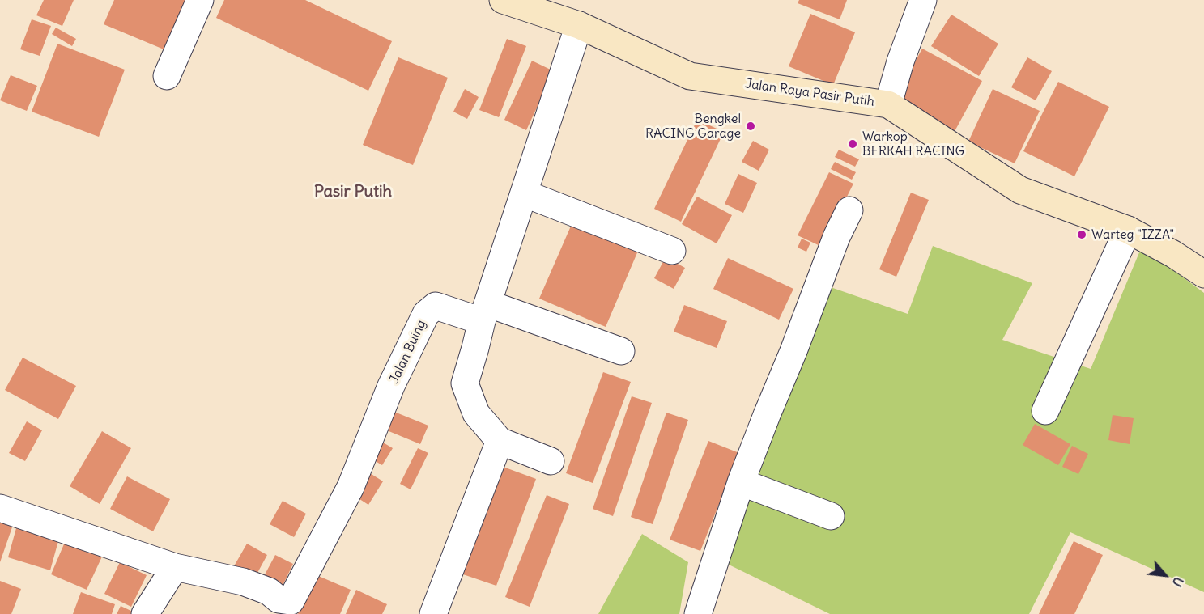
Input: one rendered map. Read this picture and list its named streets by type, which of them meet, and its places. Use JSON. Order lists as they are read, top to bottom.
{
  "streets": {
    "street": ["Jalan Raya Pasir Putih", "Jalan Buing"]
  },
  "districts": ["Pasir Putih"],
  "places": ["Bengkel RACING Garage", "Warkop BERKAH RACING", "Warteg \"IZZA\""],
  "north": "bottom right"
}
